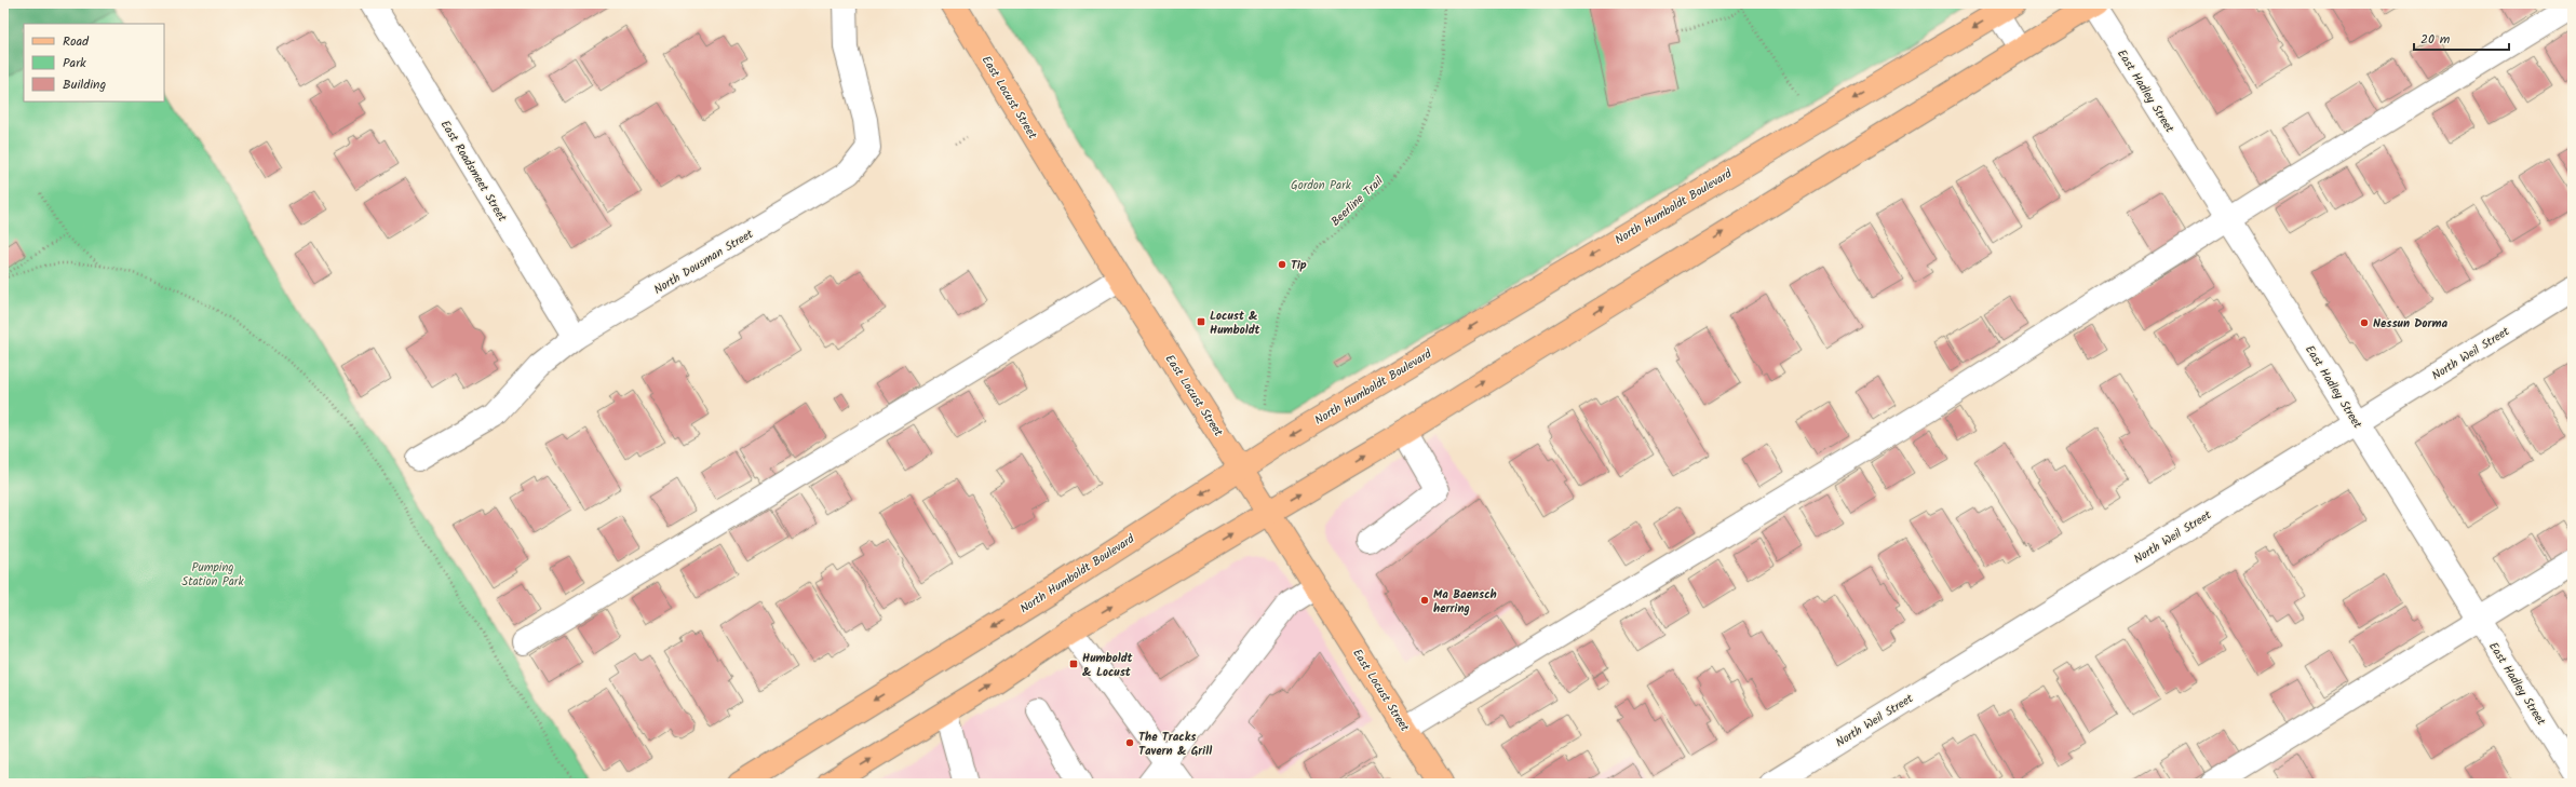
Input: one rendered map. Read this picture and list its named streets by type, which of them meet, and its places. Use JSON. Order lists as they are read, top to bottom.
{
  "streets": {
    "main road": ["East Locust Street", "North Humboldt Boulevard"],
    "street": [
      "East Hadley Street",
      "East Roadsmeet Street",
      "North Dousman Street",
      "North Weil Street"
    ],
    "path": ["Beerline Trail"]
  },
  "crossings": [
    ["East Hadley Street", "North Weil Street"],
    ["East Locust Street", "North Humboldt Boulevard"],
    ["East Roadsmeet Street", "North Dousman Street"]
  ],
  "parks": ["Gordon Park", "Pumping Station Park"],
  "places": {
    "other": [
      "Tip",
      "Nessun Dorma",
      "Ma Baensch herring",
      "The Tracks Tavern & Grill"
    ],
    "transit": ["Locust & Humboldt", "Humboldt & Locust"]
  },
  "legend": ["Road", "Park", "Building"],
  "scale_bar": "20 m"
}
